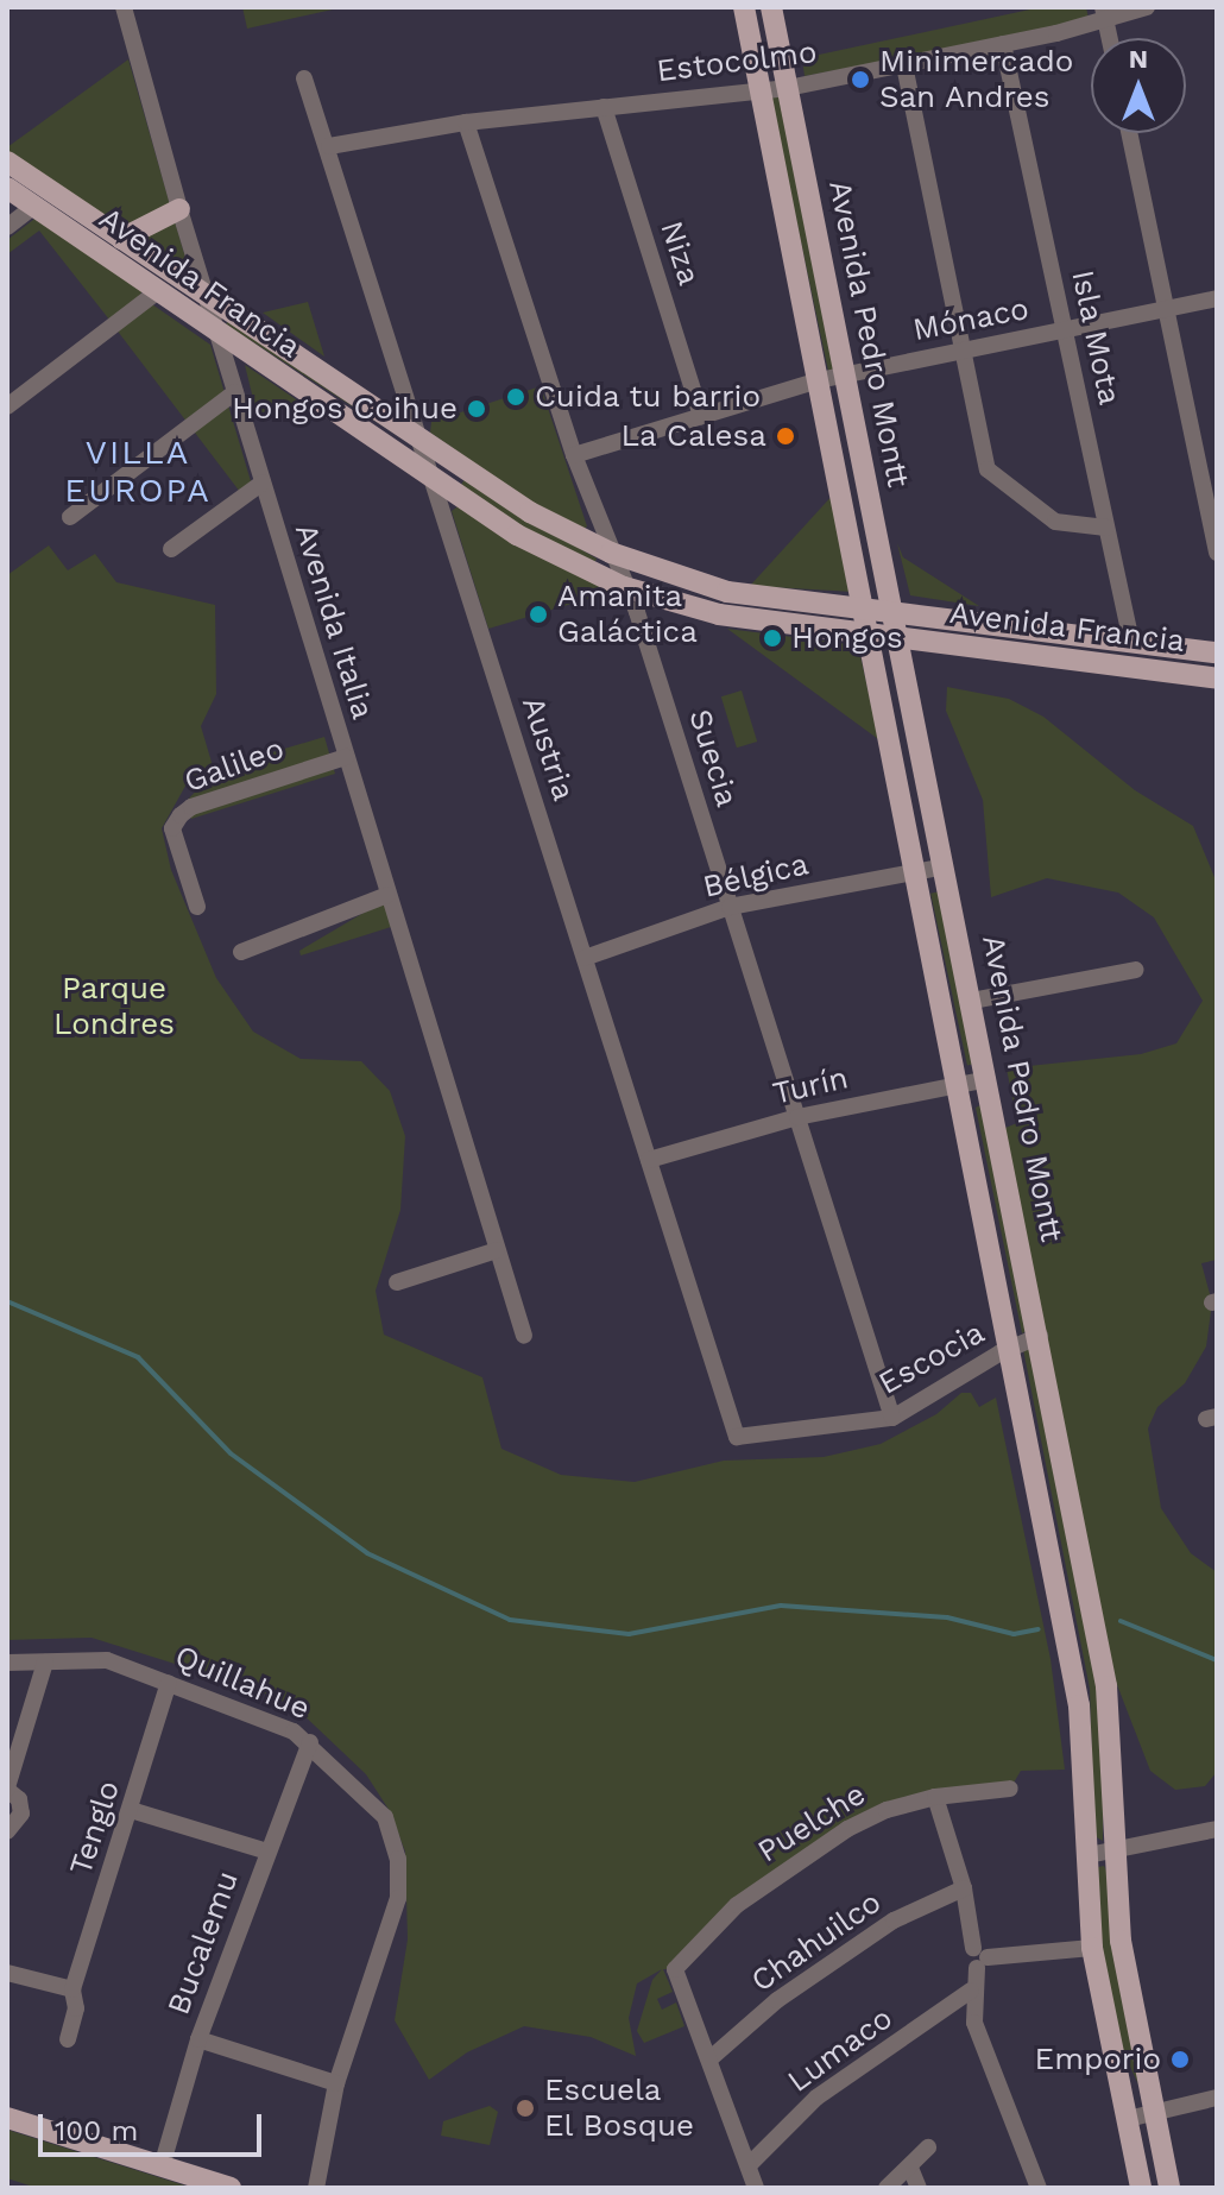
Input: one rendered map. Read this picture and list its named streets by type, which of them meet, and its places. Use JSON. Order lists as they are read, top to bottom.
{
  "streets": {
    "main road": ["Avenida Francia", "Avenida Pedro Montt"],
    "street": [
      "Estocolmo",
      "Niza",
      "Mónaco",
      "Isla Mota",
      "Avenida Italia",
      "Austria",
      "Suecia",
      "Galileo",
      "Bélgica",
      "Turín",
      "Escocia",
      "Quillahue",
      "Puelche",
      "Tenglo",
      "Chahuilco",
      "Bucalemu",
      "Lumaco"
    ]
  },
  "crossings": [
    ["Estocolmo", "Niza"],
    ["Estocolmo", "Avenida Pedro Montt"],
    ["Estocolmo", "Isla Mota"],
    ["Estocolmo", "Austria"],
    ["Estocolmo", "Suecia"],
    ["Niza", "Mónaco"],
    ["Avenida Francia", "Avenida Pedro Montt"],
    ["Avenida Francia", "Isla Mota"],
    ["Avenida Francia", "Avenida Italia"],
    ["Avenida Francia", "Austria"],
    ["Avenida Francia", "Suecia"],
    ["Mónaco", "Avenida Pedro Montt"],
    ["Mónaco", "Isla Mota"],
    ["Mónaco", "Suecia"],
    ["Avenida Pedro Montt", "Bélgica"],
    ["Avenida Pedro Montt", "Turín"],
    ["Avenida Pedro Montt", "Escocia"],
    ["Avenida Italia", "Galileo"],
    ["Austria", "Bélgica"],
    ["Austria", "Turín"],
    ["Austria", "Escocia"],
    ["Suecia", "Bélgica"],
    ["Suecia", "Turín"],
    ["Suecia", "Escocia"],
    ["Quillahue", "Tenglo"],
    ["Quillahue", "Bucalemu"],
    ["Puelche", "Chahuilco"]
  ],
  "districts": ["VILLA EUROPA"],
  "parks": ["Parque Londres"],
  "places": [
    "Minimercado San Andres",
    "Cuida tu barrio",
    "Hongos Coihue",
    "La Calesa",
    "Amanita Galáctica",
    "Hongos",
    "Emporio",
    "Escuela El Bosque"
  ],
  "scale_bar": "100 m",
  "north": "top"
}
